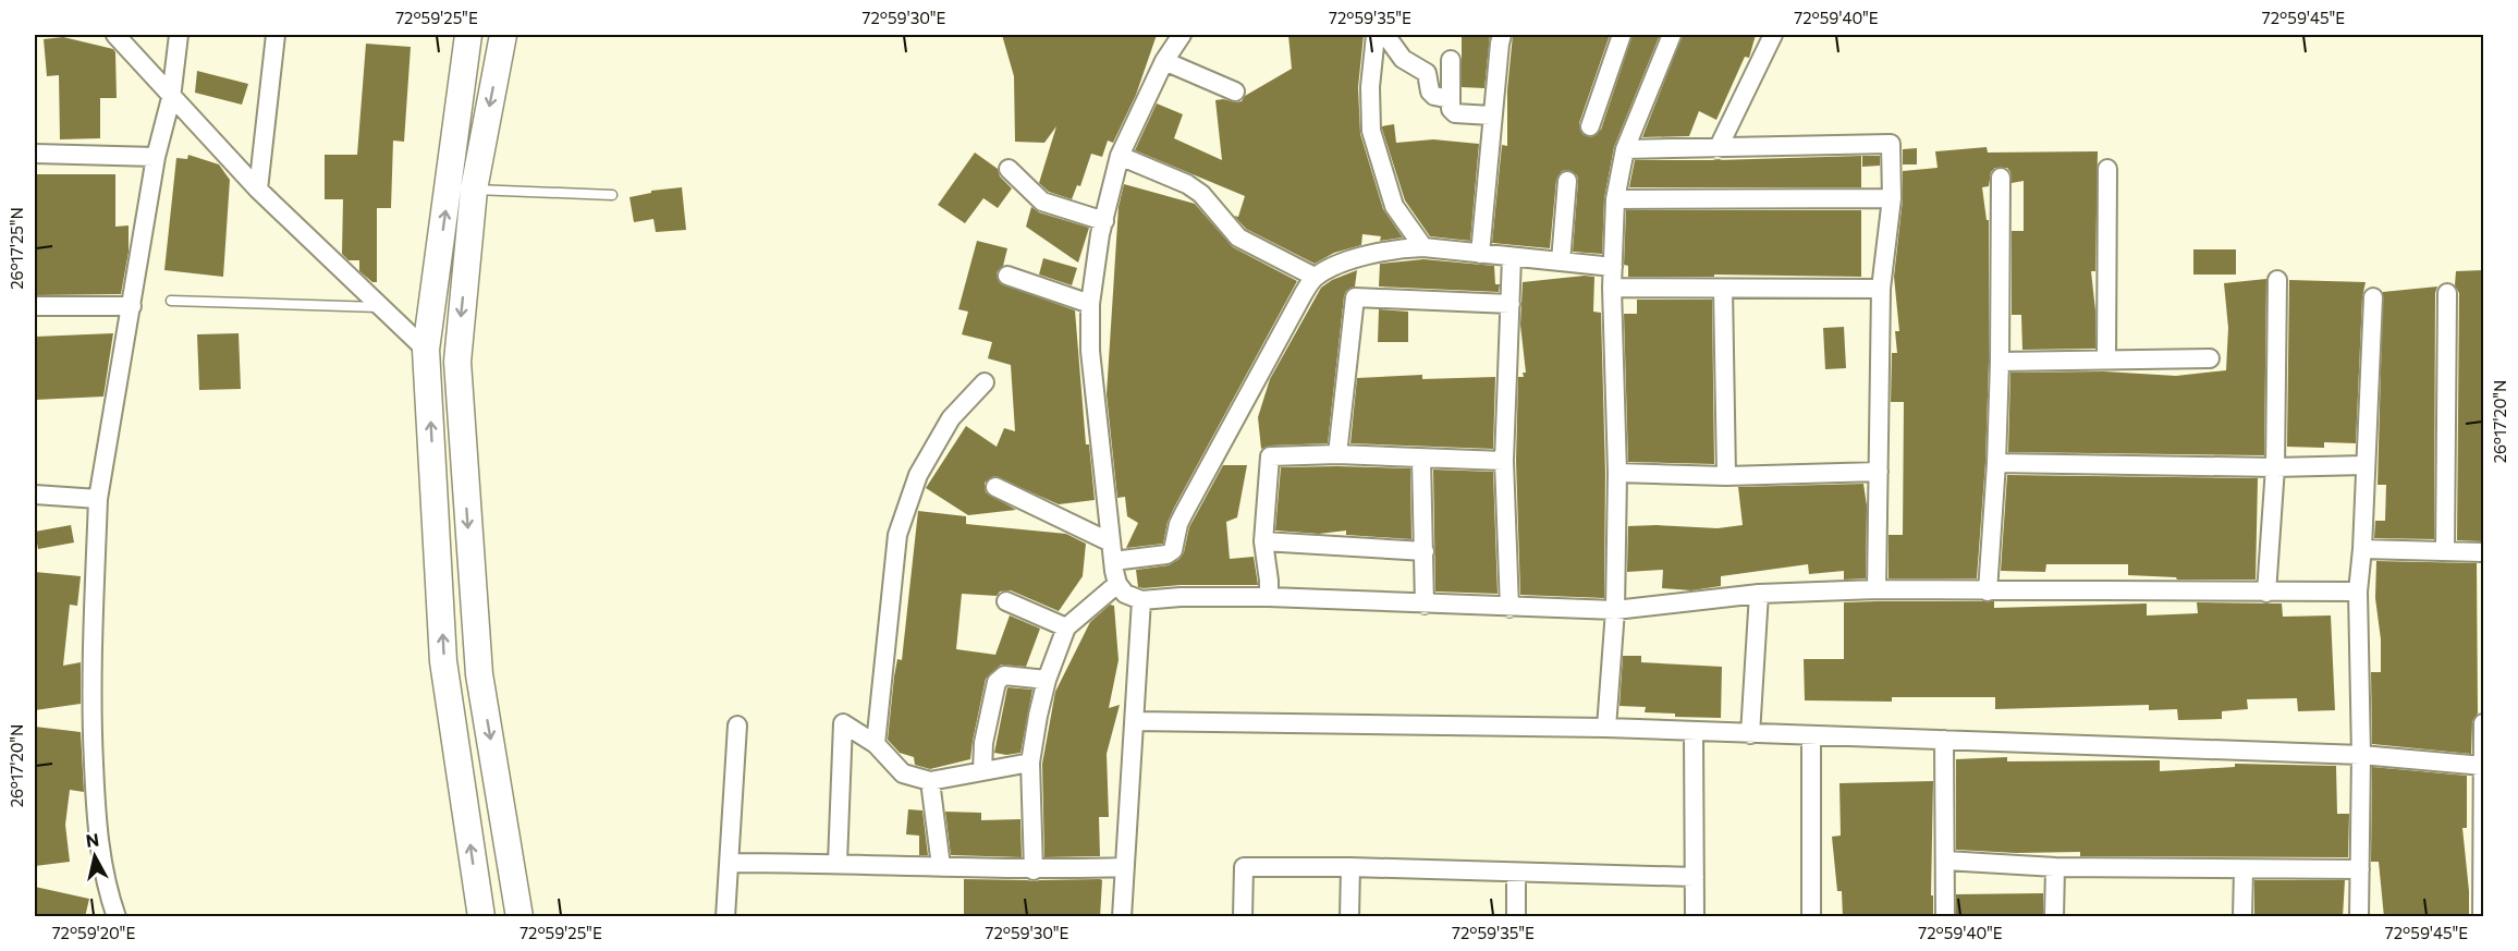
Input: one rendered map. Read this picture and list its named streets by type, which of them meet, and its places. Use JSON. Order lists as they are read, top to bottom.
{
  "north": "top",
  "coordinates": [
    "72°59'25\"E",
    "72°59'30\"E",
    "72°59'35\"E",
    "72°59'40\"E",
    "72°59'45\"E",
    "26°17'25\"N",
    "26°17'20\"N",
    "72°59'20\"E"
  ]
}
